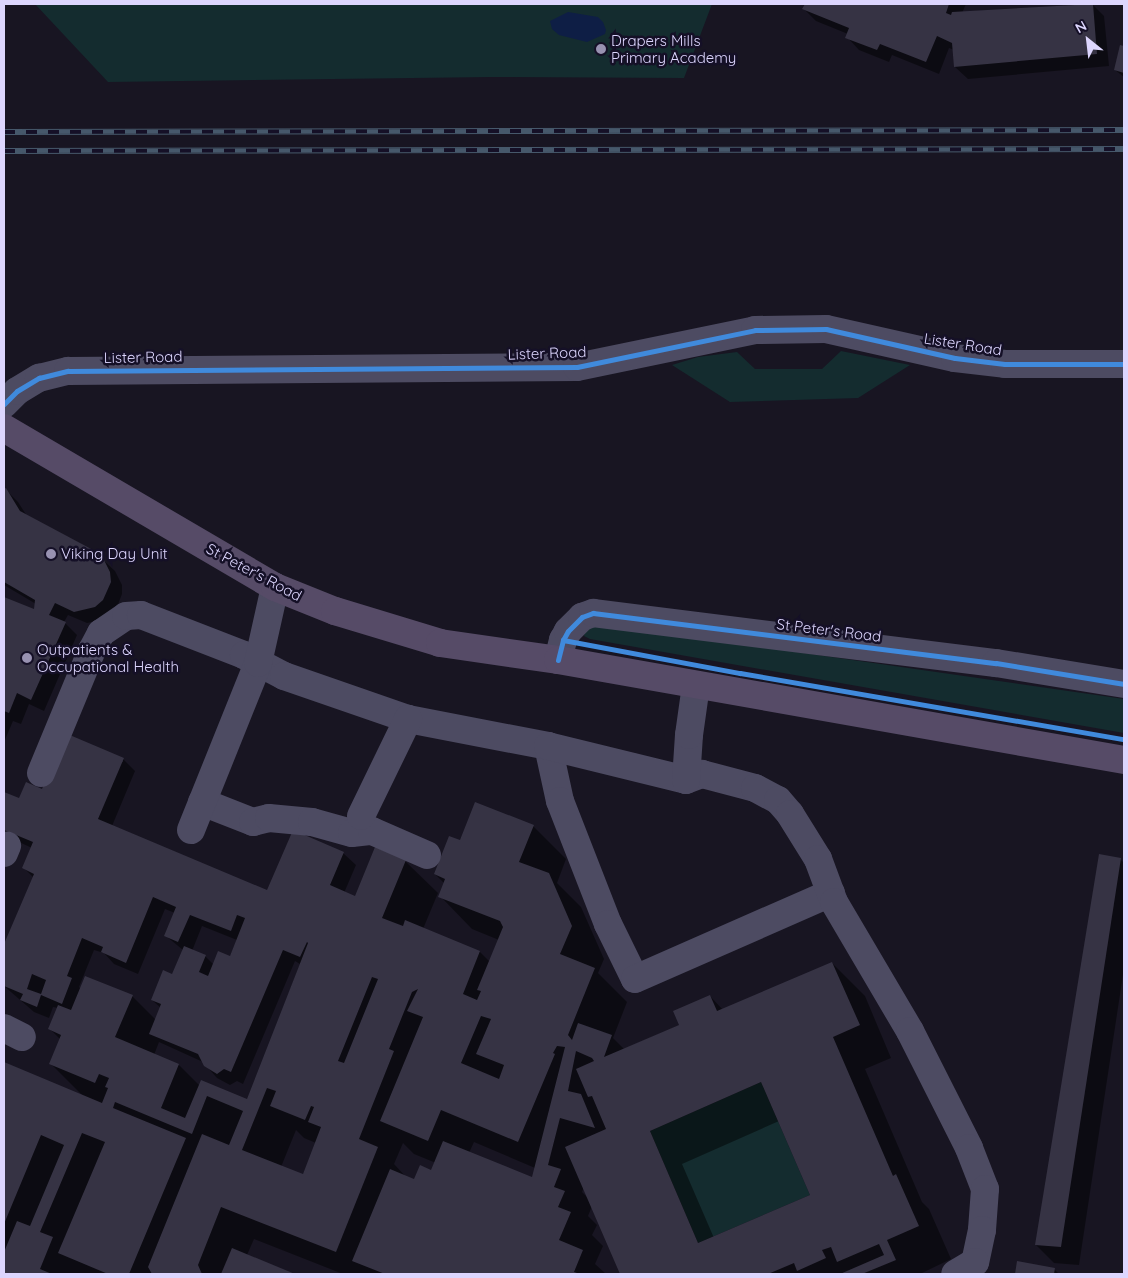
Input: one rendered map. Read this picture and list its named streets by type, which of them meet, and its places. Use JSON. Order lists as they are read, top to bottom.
{
  "streets": {
    "main road": ["St Peter's Road"],
    "street": ["Lister Road"]
  },
  "places": ["Drapers Mills Primary Academy", "Viking Day Unit", "Outpatients & Occupational Health"],
  "north": "top left"
}
